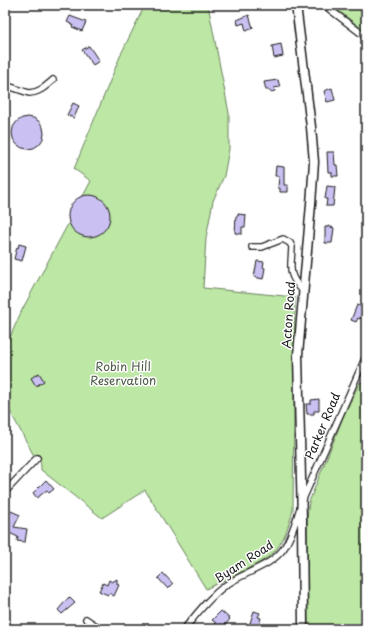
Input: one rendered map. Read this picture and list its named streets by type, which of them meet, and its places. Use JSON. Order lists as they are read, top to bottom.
{
  "streets": {
    "main road": ["Acton Road"],
    "street": ["Parker Road", "Byam Road"]
  },
  "crossings": [
    ["Acton Road", "Parker Road"],
    ["Acton Road", "Byam Road"],
    ["Parker Road", "Byam Road"]
  ],
  "parks": ["Robin Hill Reservation"]
}
